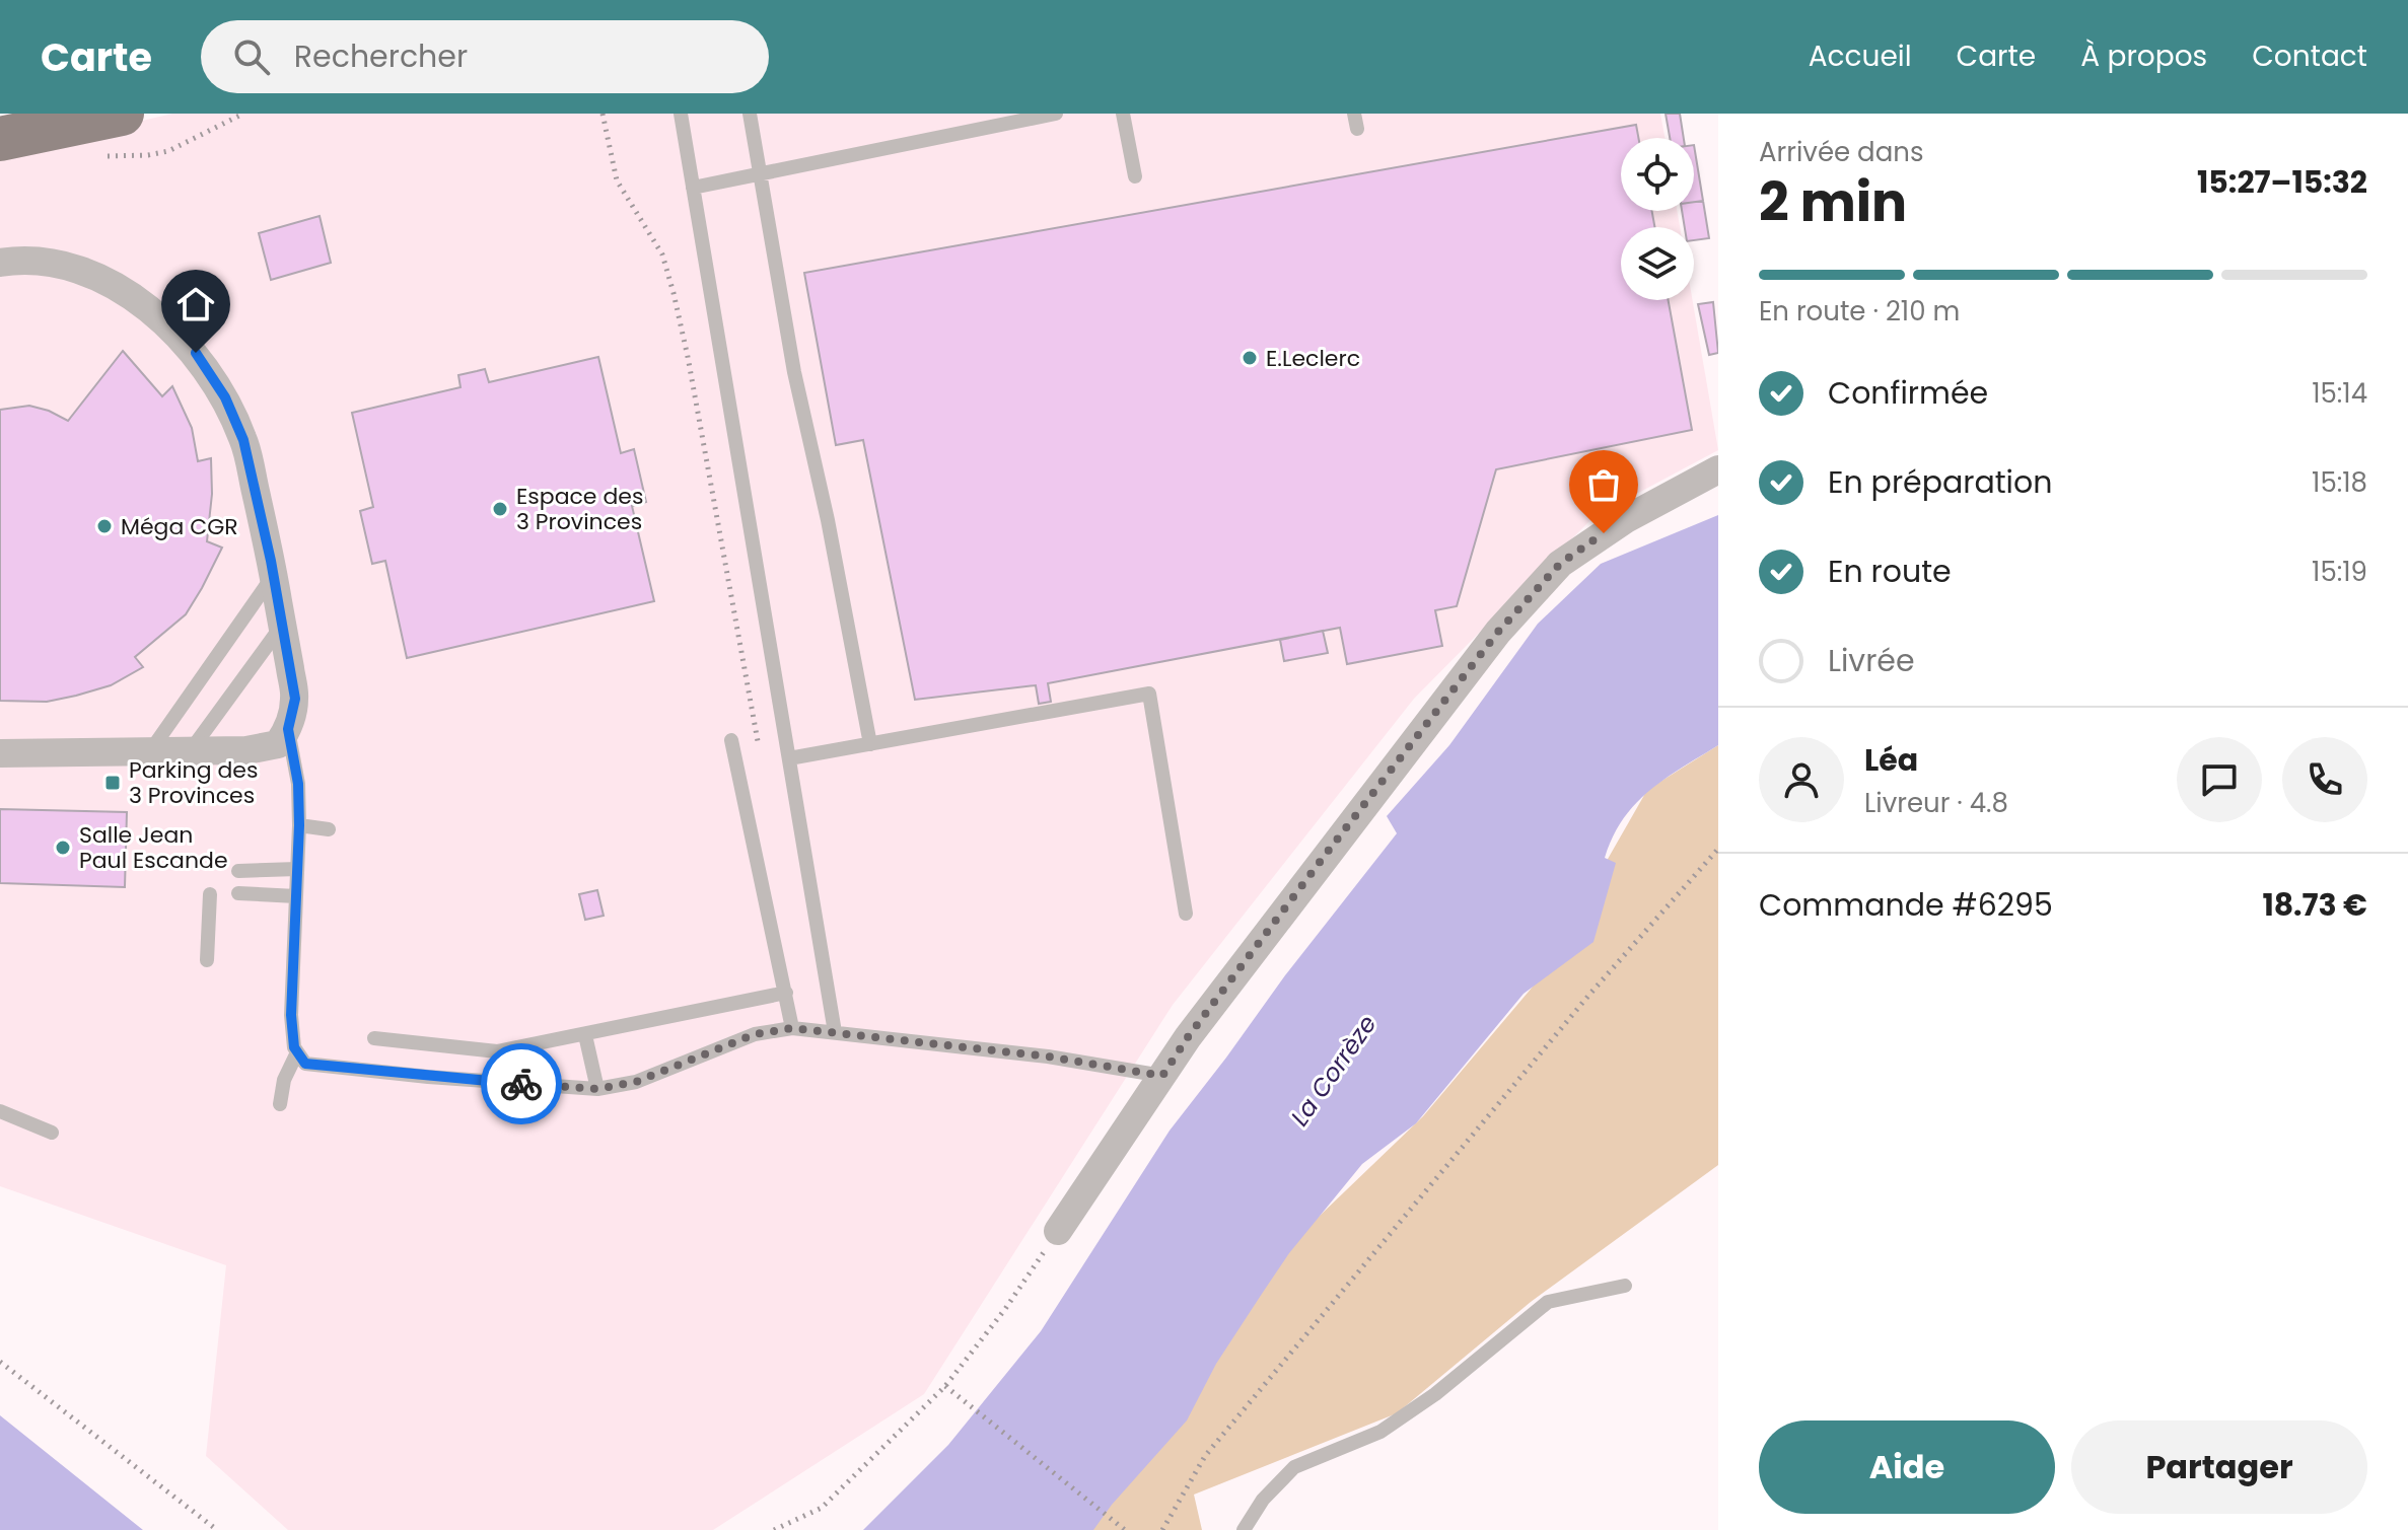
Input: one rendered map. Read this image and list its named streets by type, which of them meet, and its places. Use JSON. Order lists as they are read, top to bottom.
{
  "water": ["La Corrèze"],
  "places": {
    "other": [
      "E.Leclerc",
      "Espace des 3 Provinces",
      "Méga CGR",
      "Salle Jean Paul Escande"
    ],
    "transit": ["Parking des 3 Provinces"]
  },
  "page": {
    "header": "Carte",
    "search": "Rechercher",
    "nav": [
      "Accueil",
      "Carte",
      "À propos",
      "Contact"
    ],
    "heading": ["2 min", "Arrivée dans", "15:27–15:32"],
    "panel": [
      "Léa",
      "Livreur · 4.8",
      "Commande #6295",
      "18.73 €"
    ],
    "bar": "En route · 210 m",
    "list": [
      ["Confirmée", "15:14"],
      ["En préparation", "15:18"],
      ["En route", "15:19"],
      "Livrée"
    ],
    "buttons": ["Aide", "Partager"]
  }
}
